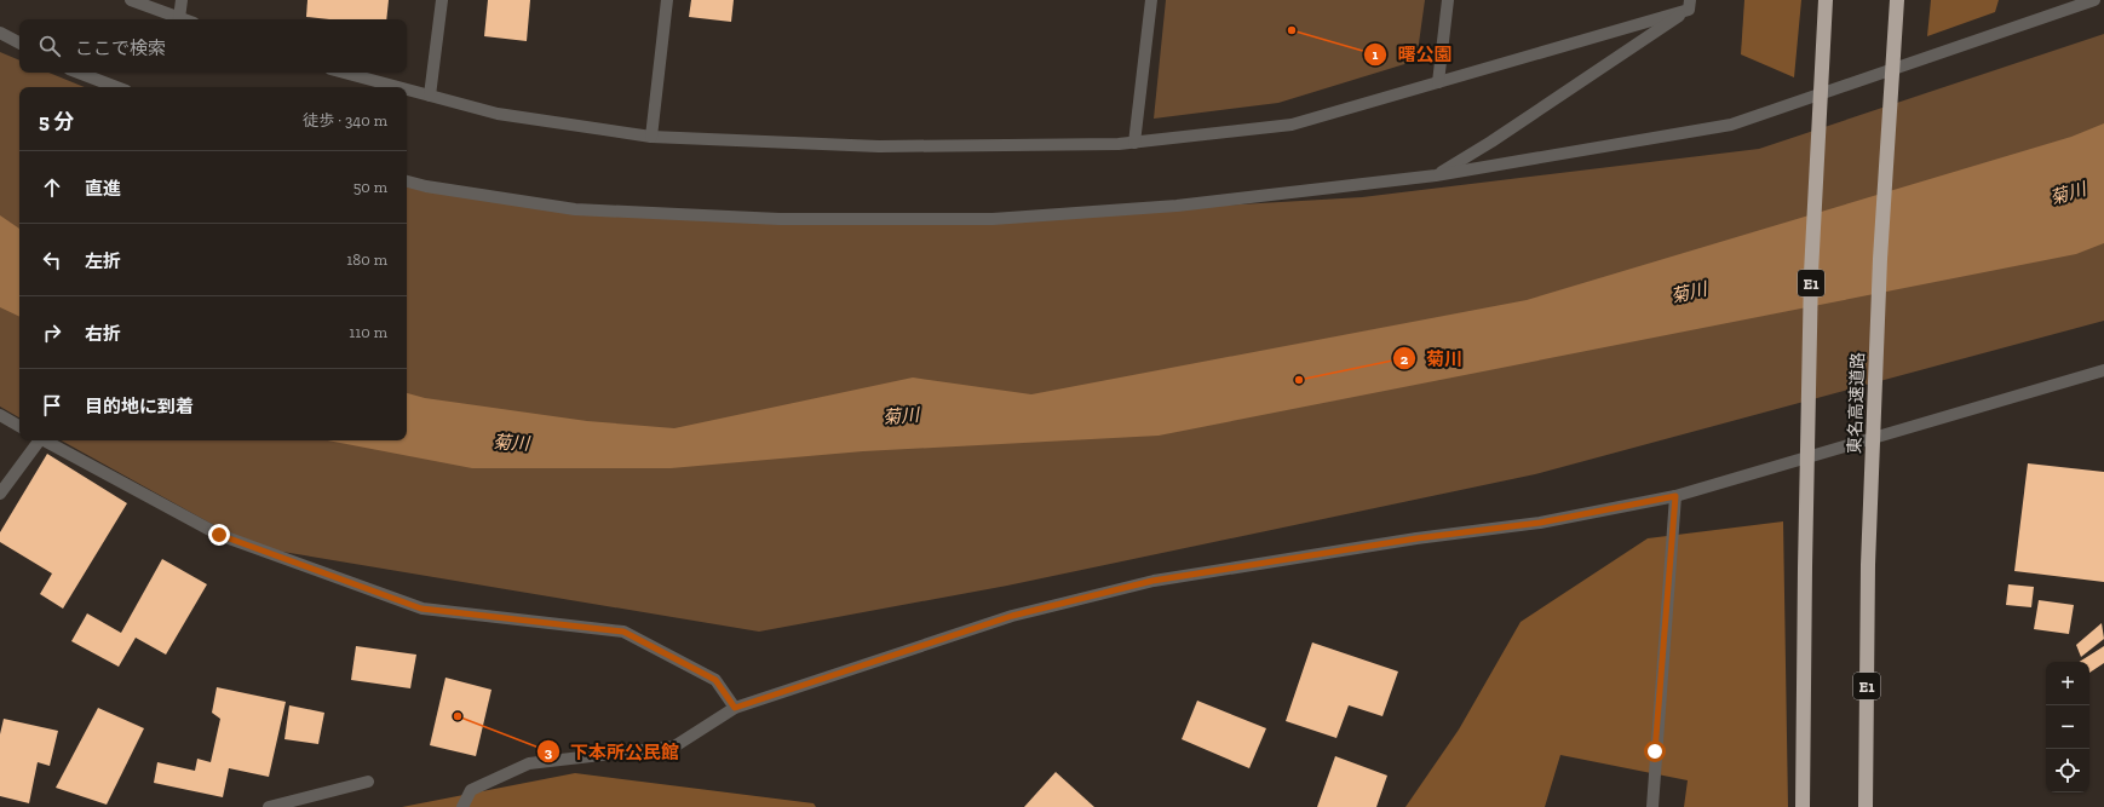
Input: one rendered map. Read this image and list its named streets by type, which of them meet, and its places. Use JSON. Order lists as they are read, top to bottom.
{
  "streets": {
    "highway": ["E1", "東名高速道路"]
  },
  "water": ["菊川"],
  "places": ["曙公園", "菊川", "下本所公民館"],
  "page": {
    "search": "ここで検索",
    "heading": ["5 分", "徒歩 · 340 m"],
    "list": [
      ["直進", "50 m"],
      ["左折", "180 m"],
      ["右折", "110 m"],
      "目的地に到着"
    ],
    "map_buttons": ["+", "−"]
  }
}
